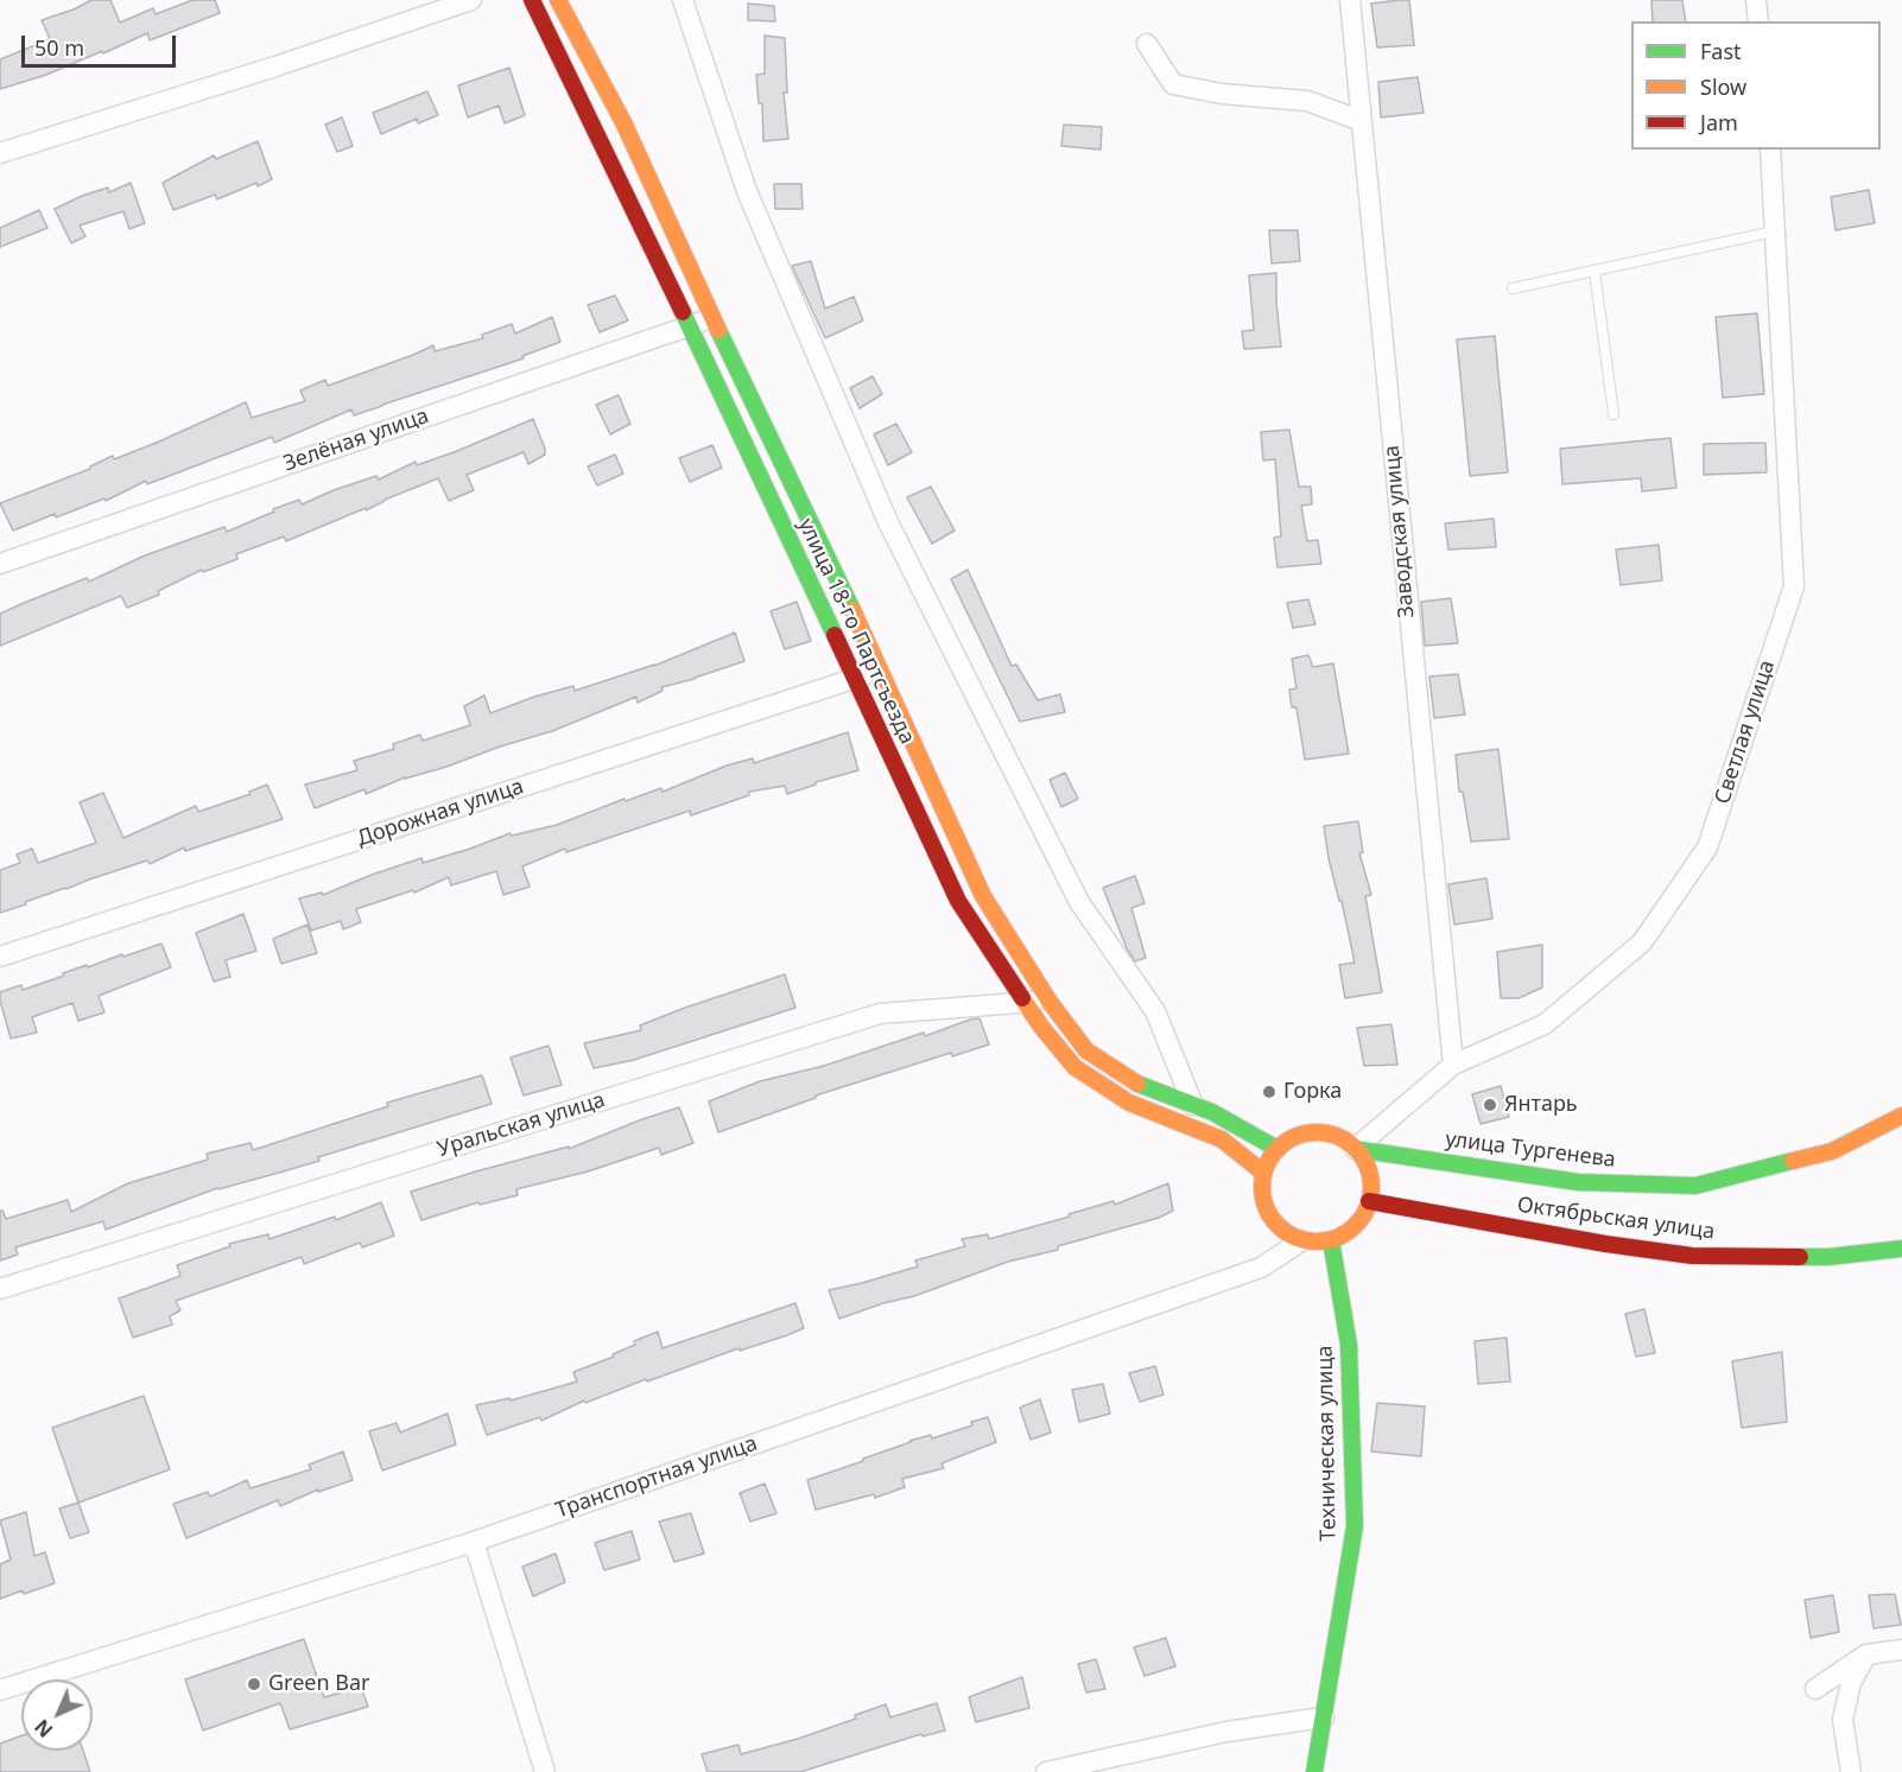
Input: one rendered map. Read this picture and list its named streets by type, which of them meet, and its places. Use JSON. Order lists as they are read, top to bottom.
{
  "streets": {
    "main road": [
      "улица 18-го Партсъезда",
      "улица Тургенева",
      "Октябрьская улица",
      "Техническая улица"
    ],
    "street": [
      "Зелёная улица",
      "Заводская улица",
      "Светлая улица",
      "Дорожная улица",
      "Уральская улица",
      "Транспортная улица"
    ]
  },
  "crossings": [
    ["Зелёная улица", "улица 18-го Партсъезда"],
    ["Заводская улица", "Светлая улица"],
    ["улица 18-го Партсъезда", "Светлая улица"],
    ["улица 18-го Партсъезда", "Дорожная улица"],
    ["улица 18-го Партсъезда", "Уральская улица"],
    ["улица 18-го Партсъезда", "улица Тургенева"],
    ["улица 18-го Партсъезда", "Октябрьская улица"],
    ["улица 18-го Партсъезда", "Техническая улица"],
    ["улица 18-го Партсъезда", "Транспортная улица"],
    ["Светлая улица", "улица Тургенева"],
    ["Светлая улица", "Октябрьская улица"],
    ["Светлая улица", "Техническая улица"],
    ["Светлая улица", "Транспортная улица"],
    ["улица Тургенева", "Октябрьская улица"],
    ["улица Тургенева", "Техническая улица"],
    ["улица Тургенева", "Транспортная улица"],
    ["Октябрьская улица", "Техническая улица"],
    ["Октябрьская улица", "Транспортная улица"],
    ["Техническая улица", "Транспортная улица"]
  ],
  "places": ["Горка", "Янтарь", "Green Bar"],
  "legend": ["Fast", "Slow", "Jam"],
  "scale_bar": "50 m",
  "north": "bottom left"
}
